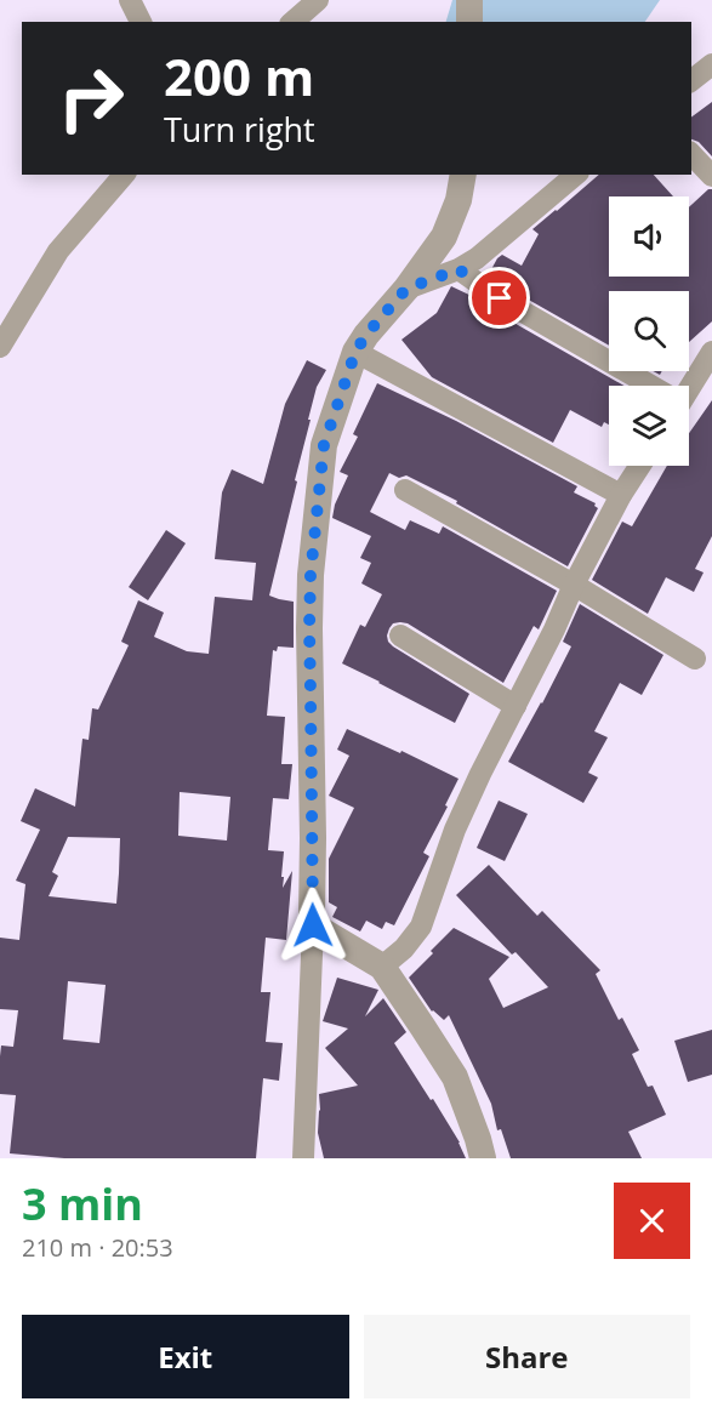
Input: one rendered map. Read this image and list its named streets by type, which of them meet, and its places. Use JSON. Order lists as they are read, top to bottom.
{
  "page": {
    "turn": ["200 m", "Turn right"],
    "heading": ["3 min", "210 m · 20:53"],
    "buttons": ["Exit", "Share"]
  }
}
